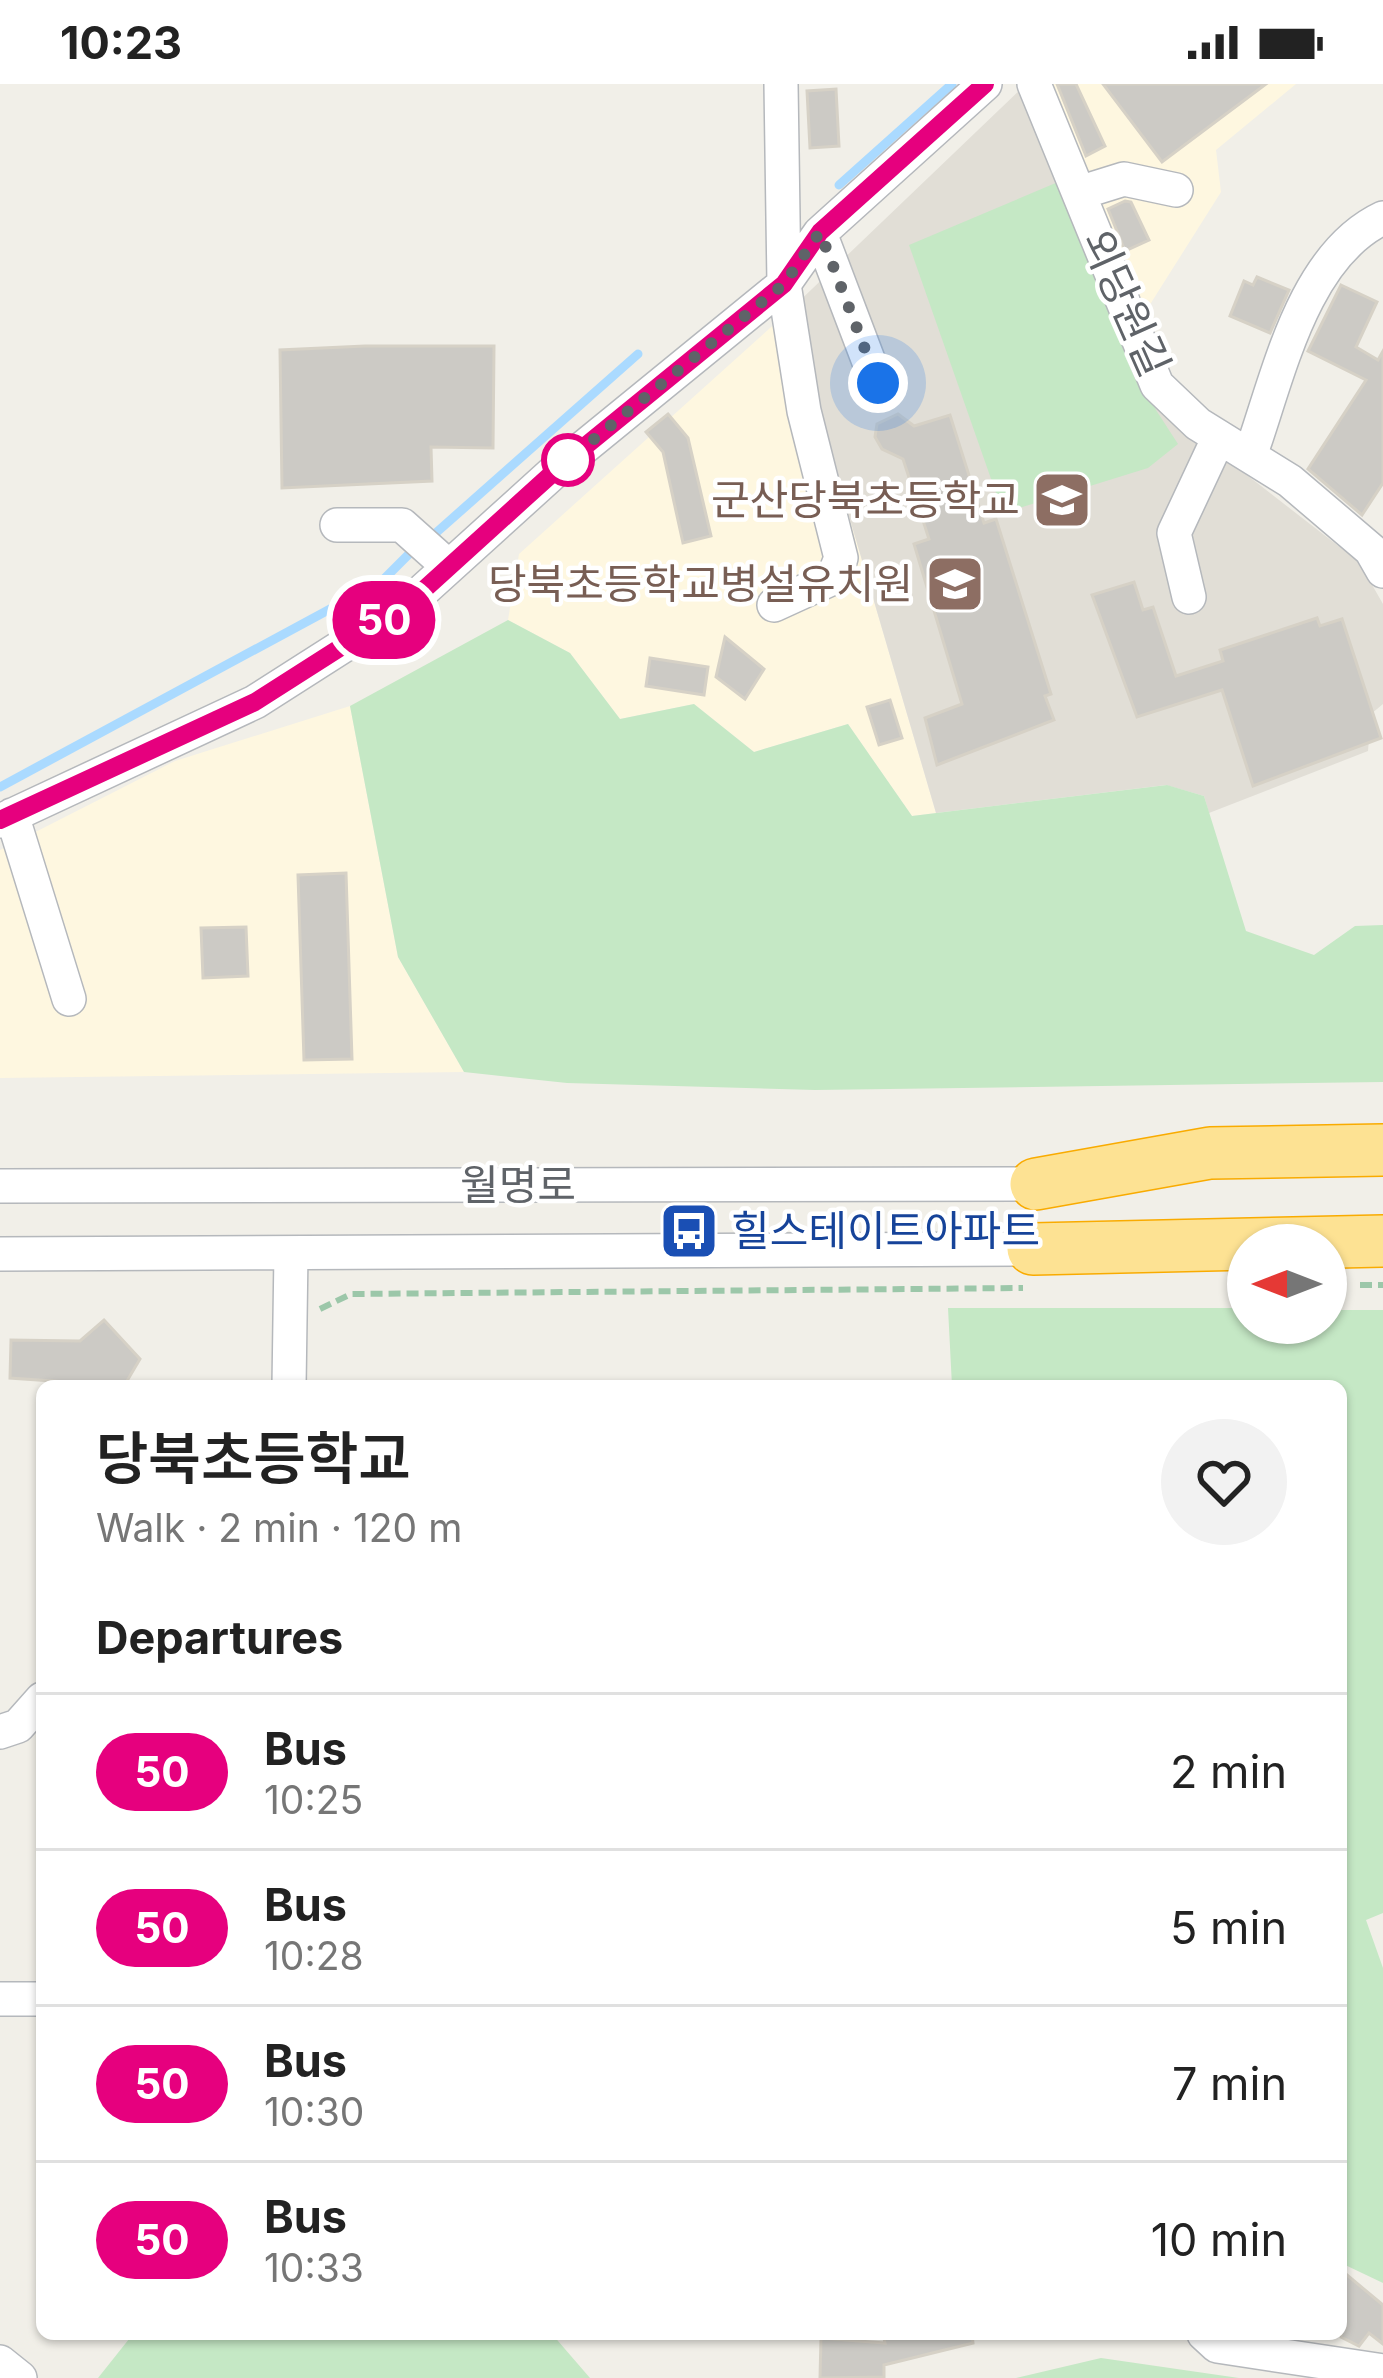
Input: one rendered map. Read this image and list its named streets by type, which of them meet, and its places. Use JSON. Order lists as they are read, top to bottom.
{
  "streets": {
    "street": ["외당원길", "월명로"]
  },
  "places": {
    "school or university": ["군산당북초등학교", "당북초등학교병설유치원"],
    "bus stop": ["힐스테이트아파트"]
  },
  "lines": ["bus line 50"],
  "north": "left",
  "page": {
    "status": "10:23",
    "on_map": "50",
    "heading": [
      ["당북초등학교", "Walk · 2 min · 120 m"],
      "Departures"
    ],
    "list": [
      {
        "mark": "50",
        "name": "Bus",
        "note": "10:25",
        "value": "2 min"
      },
      {
        "mark": "50",
        "name": "Bus",
        "note": "10:28",
        "value": "5 min"
      },
      {
        "mark": "50",
        "name": "Bus",
        "note": "10:30",
        "value": "7 min"
      },
      {
        "mark": "50",
        "name": "Bus",
        "note": "10:33",
        "value": "10 min"
      }
    ]
  }
}
